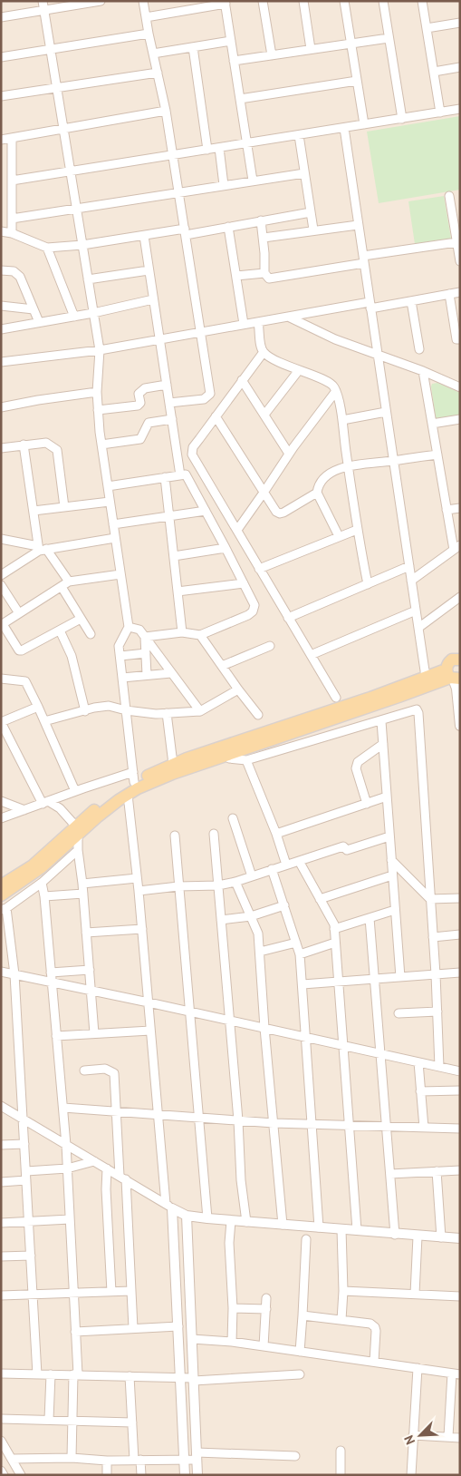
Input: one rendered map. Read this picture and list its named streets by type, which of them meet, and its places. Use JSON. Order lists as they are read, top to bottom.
{
  "north": "bottom left"
}
